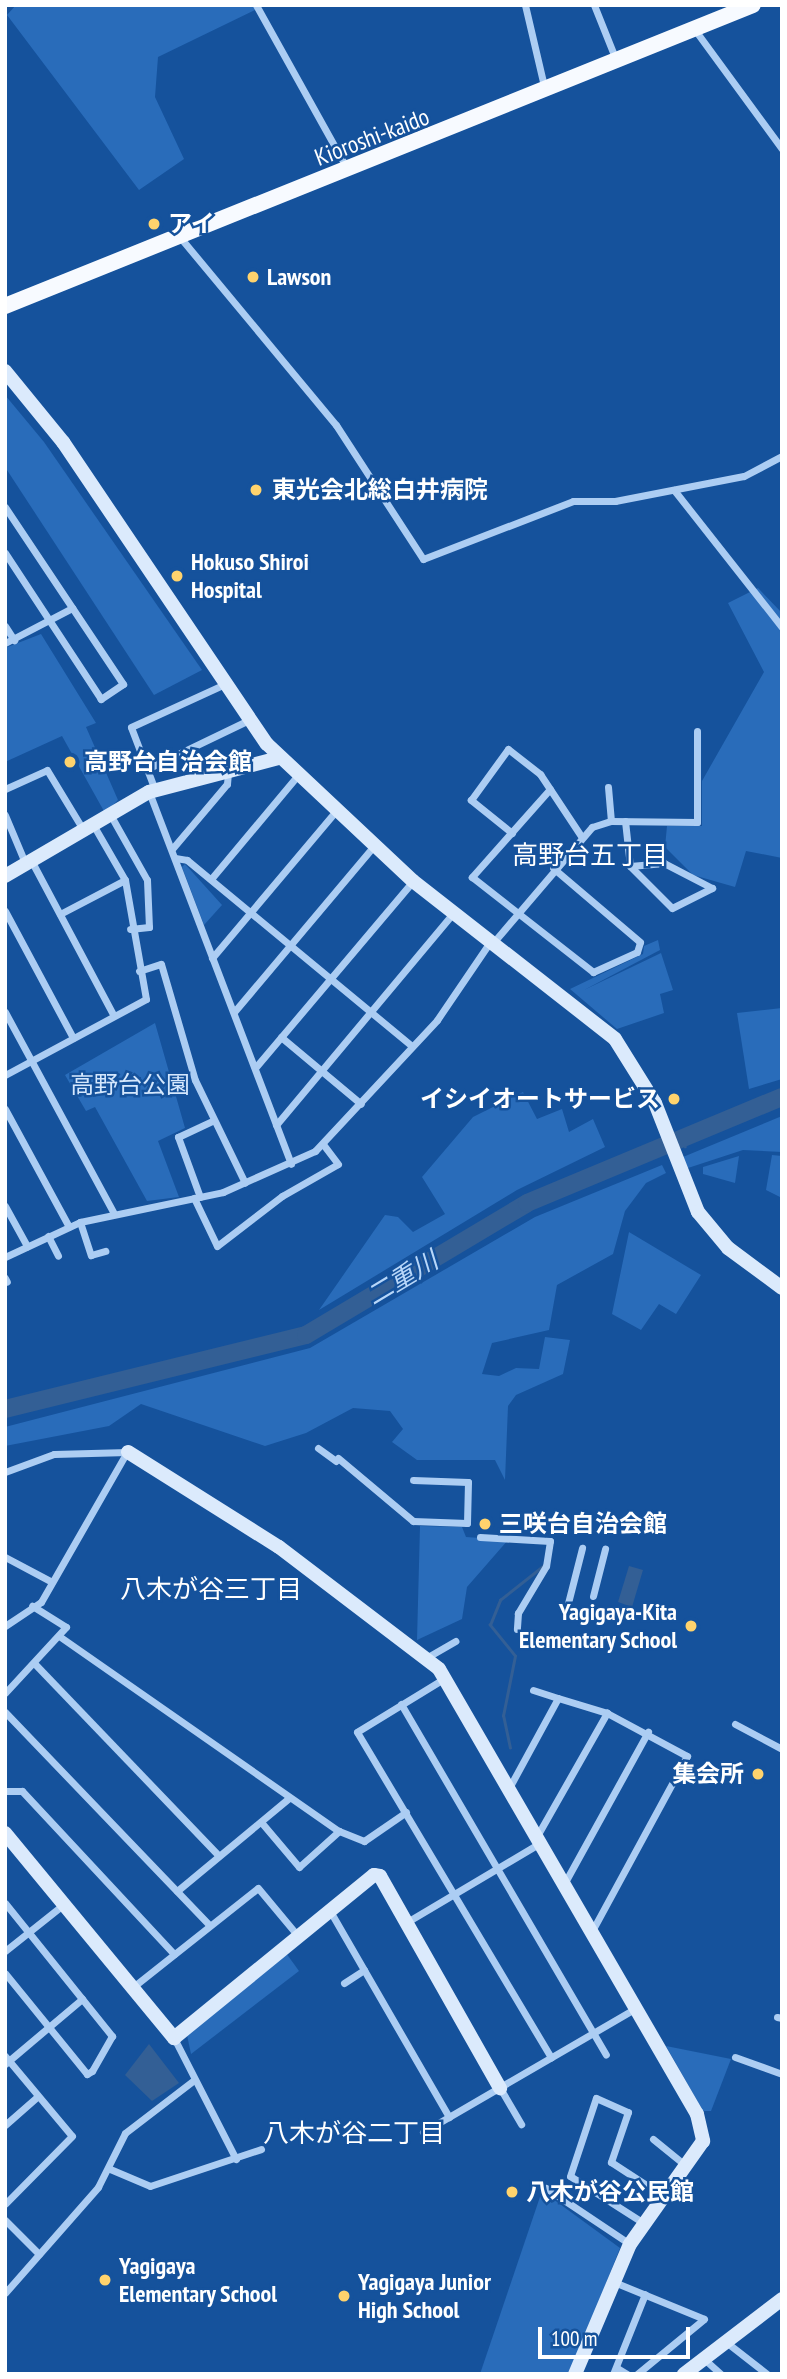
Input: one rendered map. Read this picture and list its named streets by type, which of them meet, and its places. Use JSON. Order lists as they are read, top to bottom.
{
  "streets": {
    "main road": ["Kioroshi-kaido"]
  },
  "districts": ["高野台五丁目", "八木が谷三丁目", "八木が谷二丁目"],
  "water": ["二重川"],
  "parks": ["高野台公園"],
  "places": [
    "アイ",
    "Lawson",
    "東光会北総白井病院",
    "Hokuso Shiroi Hospital",
    "高野台自治会館",
    "イシイオートサービス",
    "三咲台自治会館",
    "Yagigaya-Kita Elementary School",
    "集会所",
    "八木が谷公民館",
    "Yagigaya Elementary School",
    "Yagigaya Junior High School"
  ],
  "scale_bar": "100 m"
}
